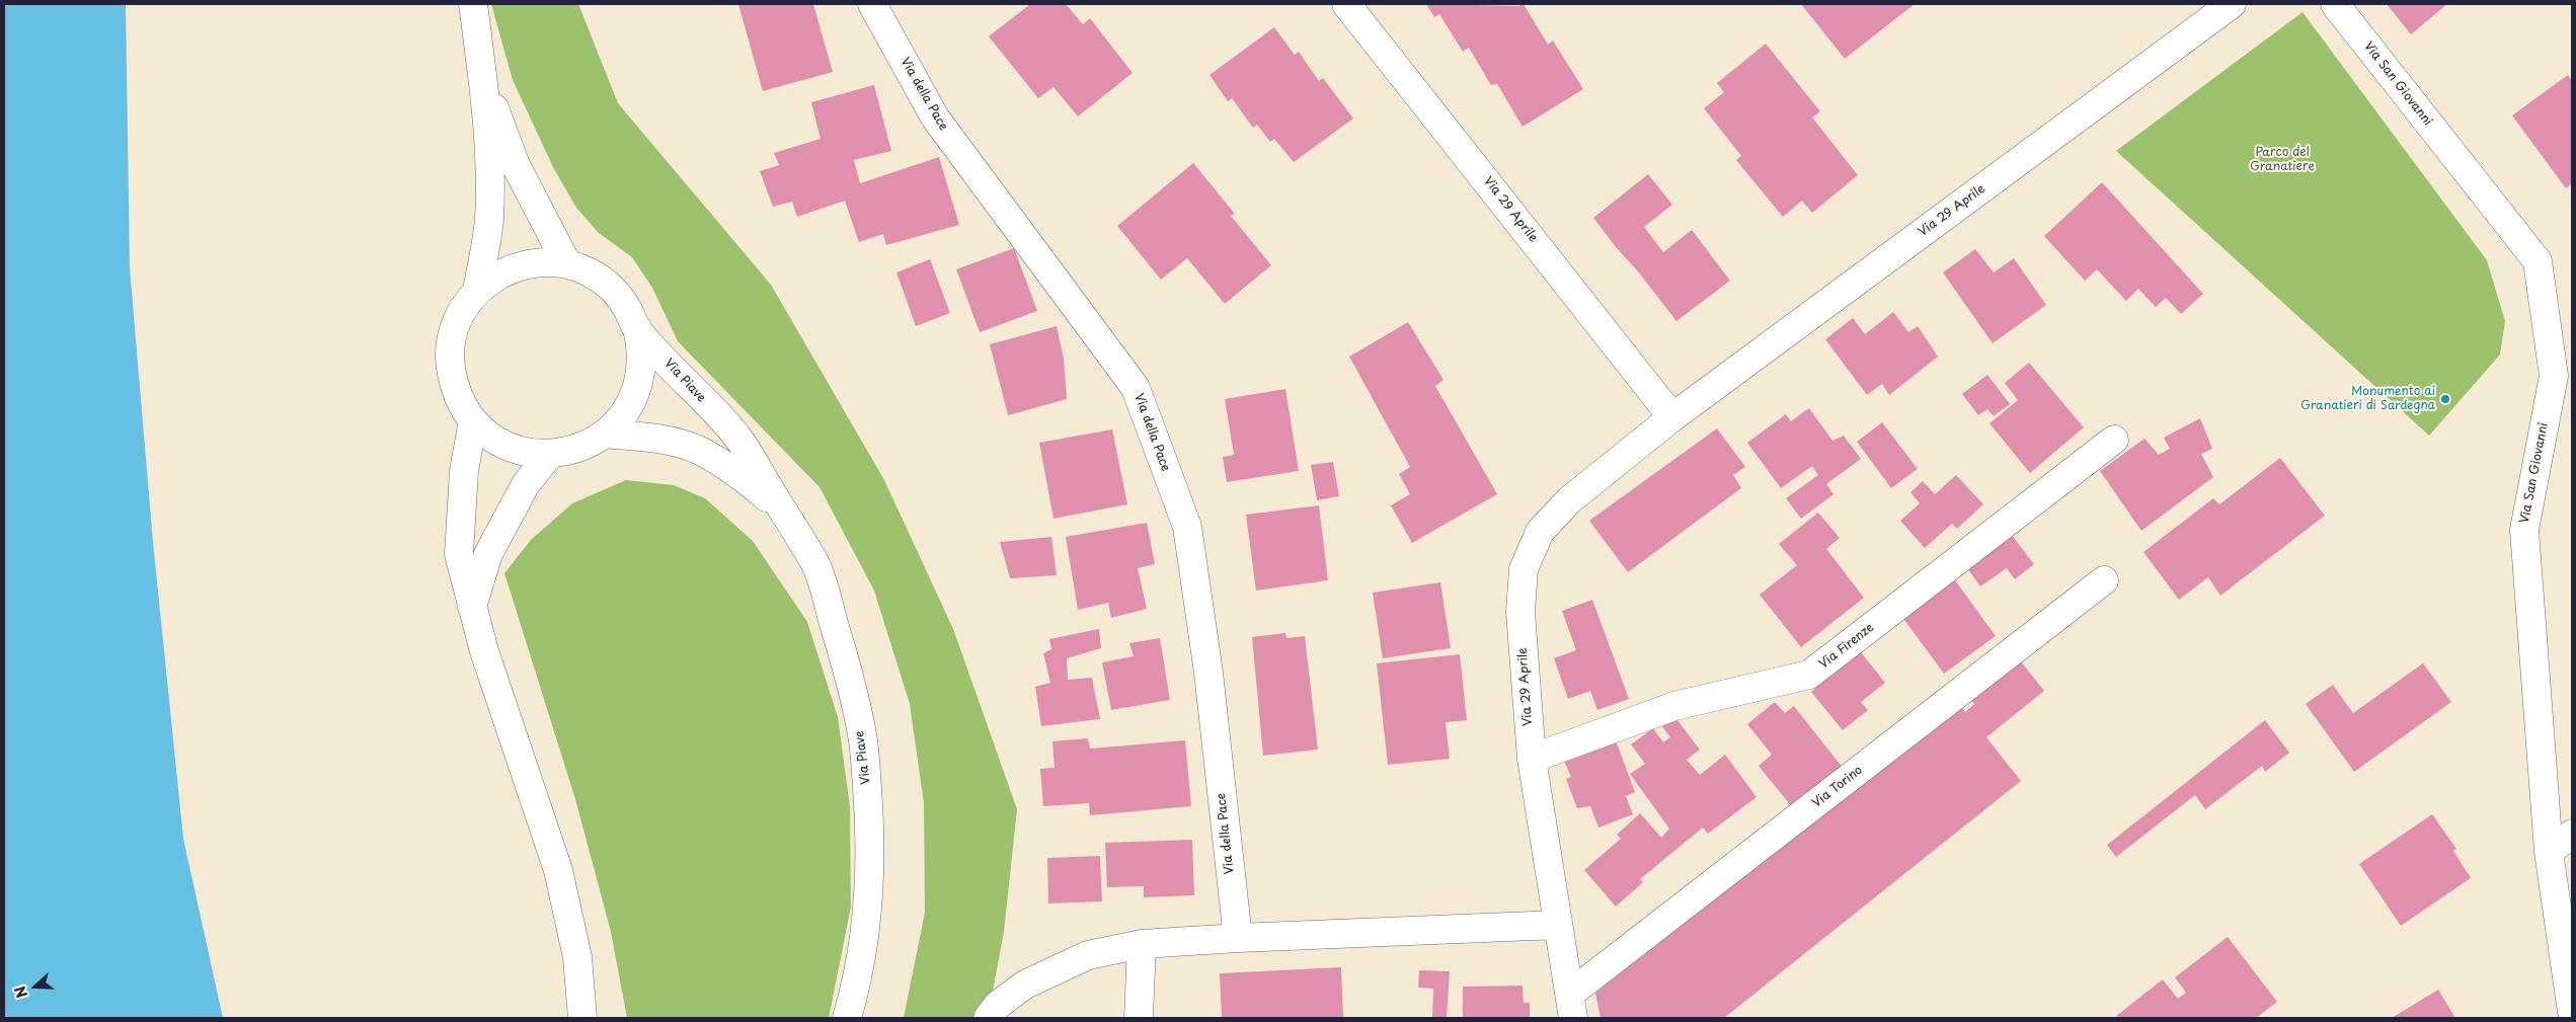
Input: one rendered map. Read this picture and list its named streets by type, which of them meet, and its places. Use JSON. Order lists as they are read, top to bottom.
{
  "streets": {
    "street": [
      "Via San Giovanni",
      "Via della Pace",
      "Via 29 Aprile",
      "Via Piave",
      "Via Firenze",
      "Via Torino"
    ]
  },
  "crossings": [
    ["Via 29 Aprile", "Via Firenze"],
    ["Via 29 Aprile", "Via Torino"]
  ],
  "parks": ["Parco del Granatiere"],
  "places": ["Monumento ai Granatieri di Sardegna"],
  "north": "left"
}
